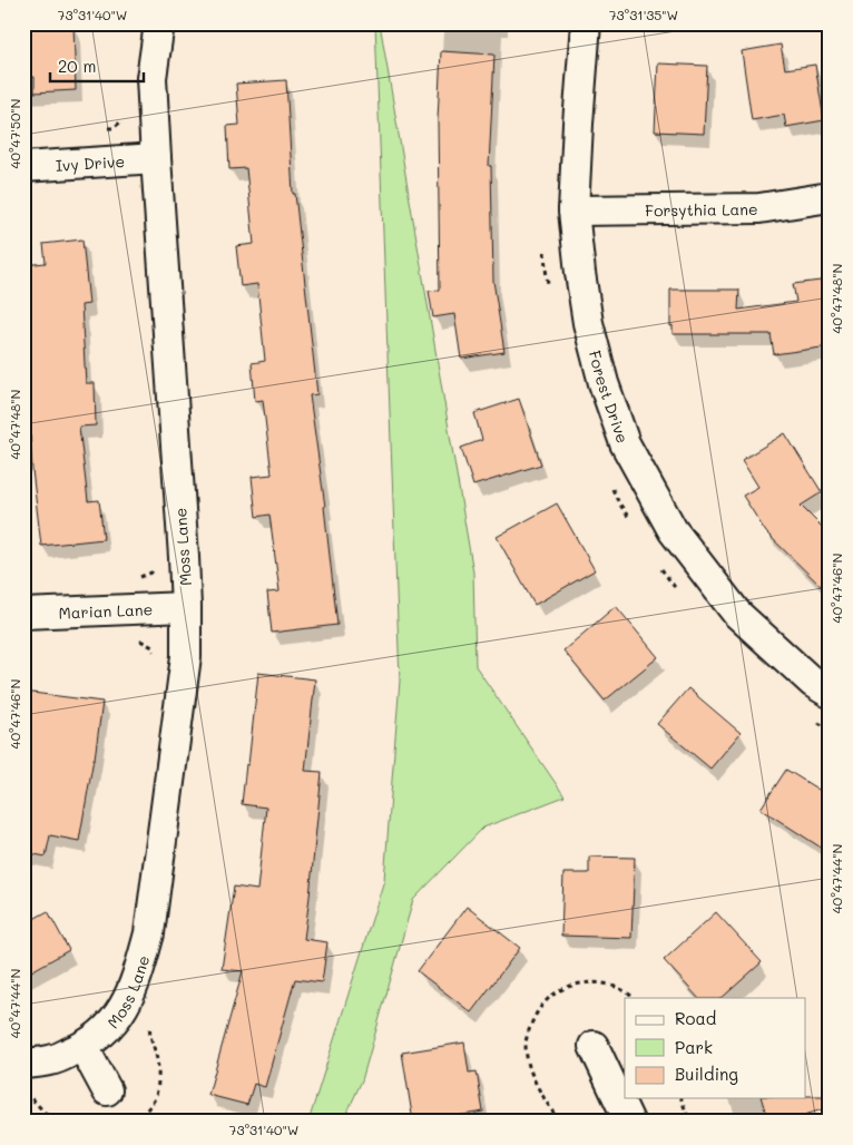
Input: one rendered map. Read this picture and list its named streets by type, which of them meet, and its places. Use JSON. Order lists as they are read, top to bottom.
{
  "streets": {
    "street": [
      "Ivy Drive",
      "Forsythia Lane",
      "Forest Drive",
      "Moss Lane",
      "Marian Lane"
    ]
  },
  "crossings": [
    ["Ivy Drive", "Moss Lane"],
    ["Forsythia Lane", "Forest Drive"],
    ["Moss Lane", "Marian Lane"]
  ],
  "legend": ["Road", "Park", "Building"],
  "scale_bar": "20 m",
  "coordinates": [
    "73°31'40\"W",
    "73°31'35\"W",
    "40°47'50\"N",
    "40°47'48\"N",
    "40°47'46\"N",
    "40°47'44\"N"
  ]
}
